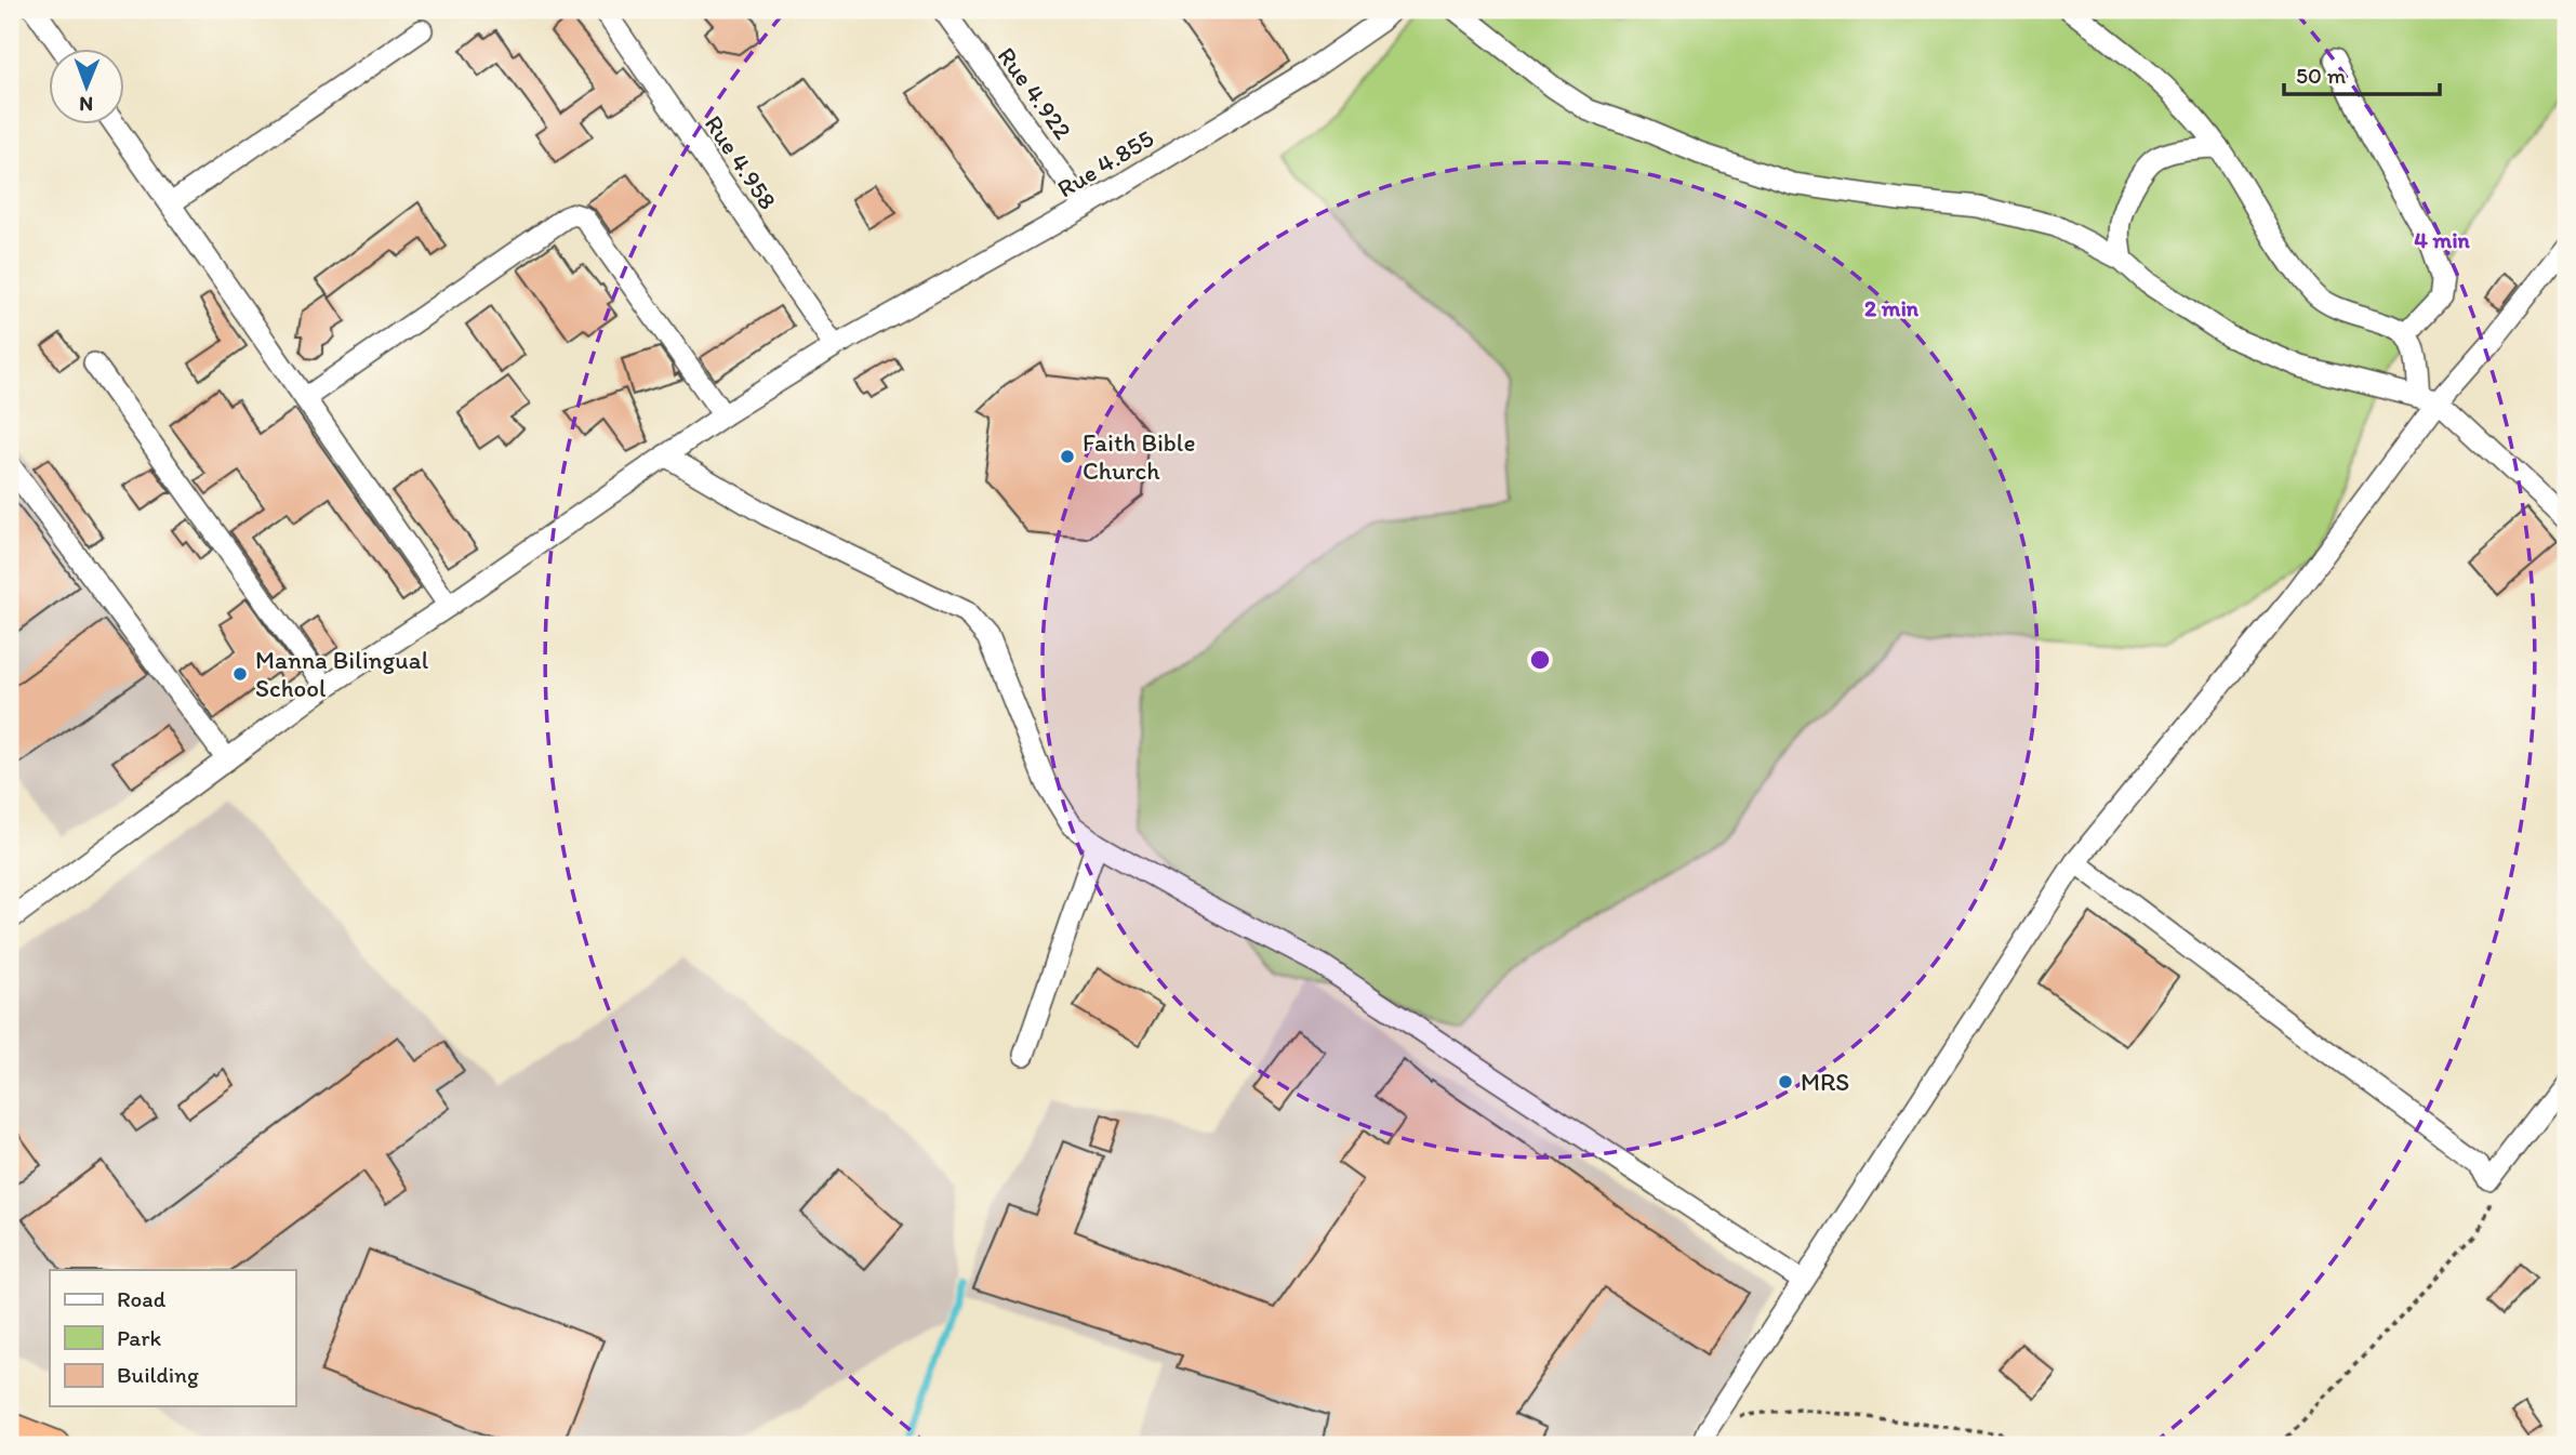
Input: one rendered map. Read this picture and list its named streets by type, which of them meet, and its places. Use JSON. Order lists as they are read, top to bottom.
{
  "streets": {
    "street": ["Rue 4.922", "Rue 4.958", "Rue 4.855"]
  },
  "crossings": [
    ["Rue 4.922", "Rue 4.855"],
    ["Rue 4.958", "Rue 4.855"]
  ],
  "places": ["Faith Bible Church", "Manna Bilingual School", "MRS"],
  "legend": ["Road", "Park", "Building"],
  "scale_bar": "50 m",
  "north": "bottom",
  "rings": ["4 min", "2 min"]
}
